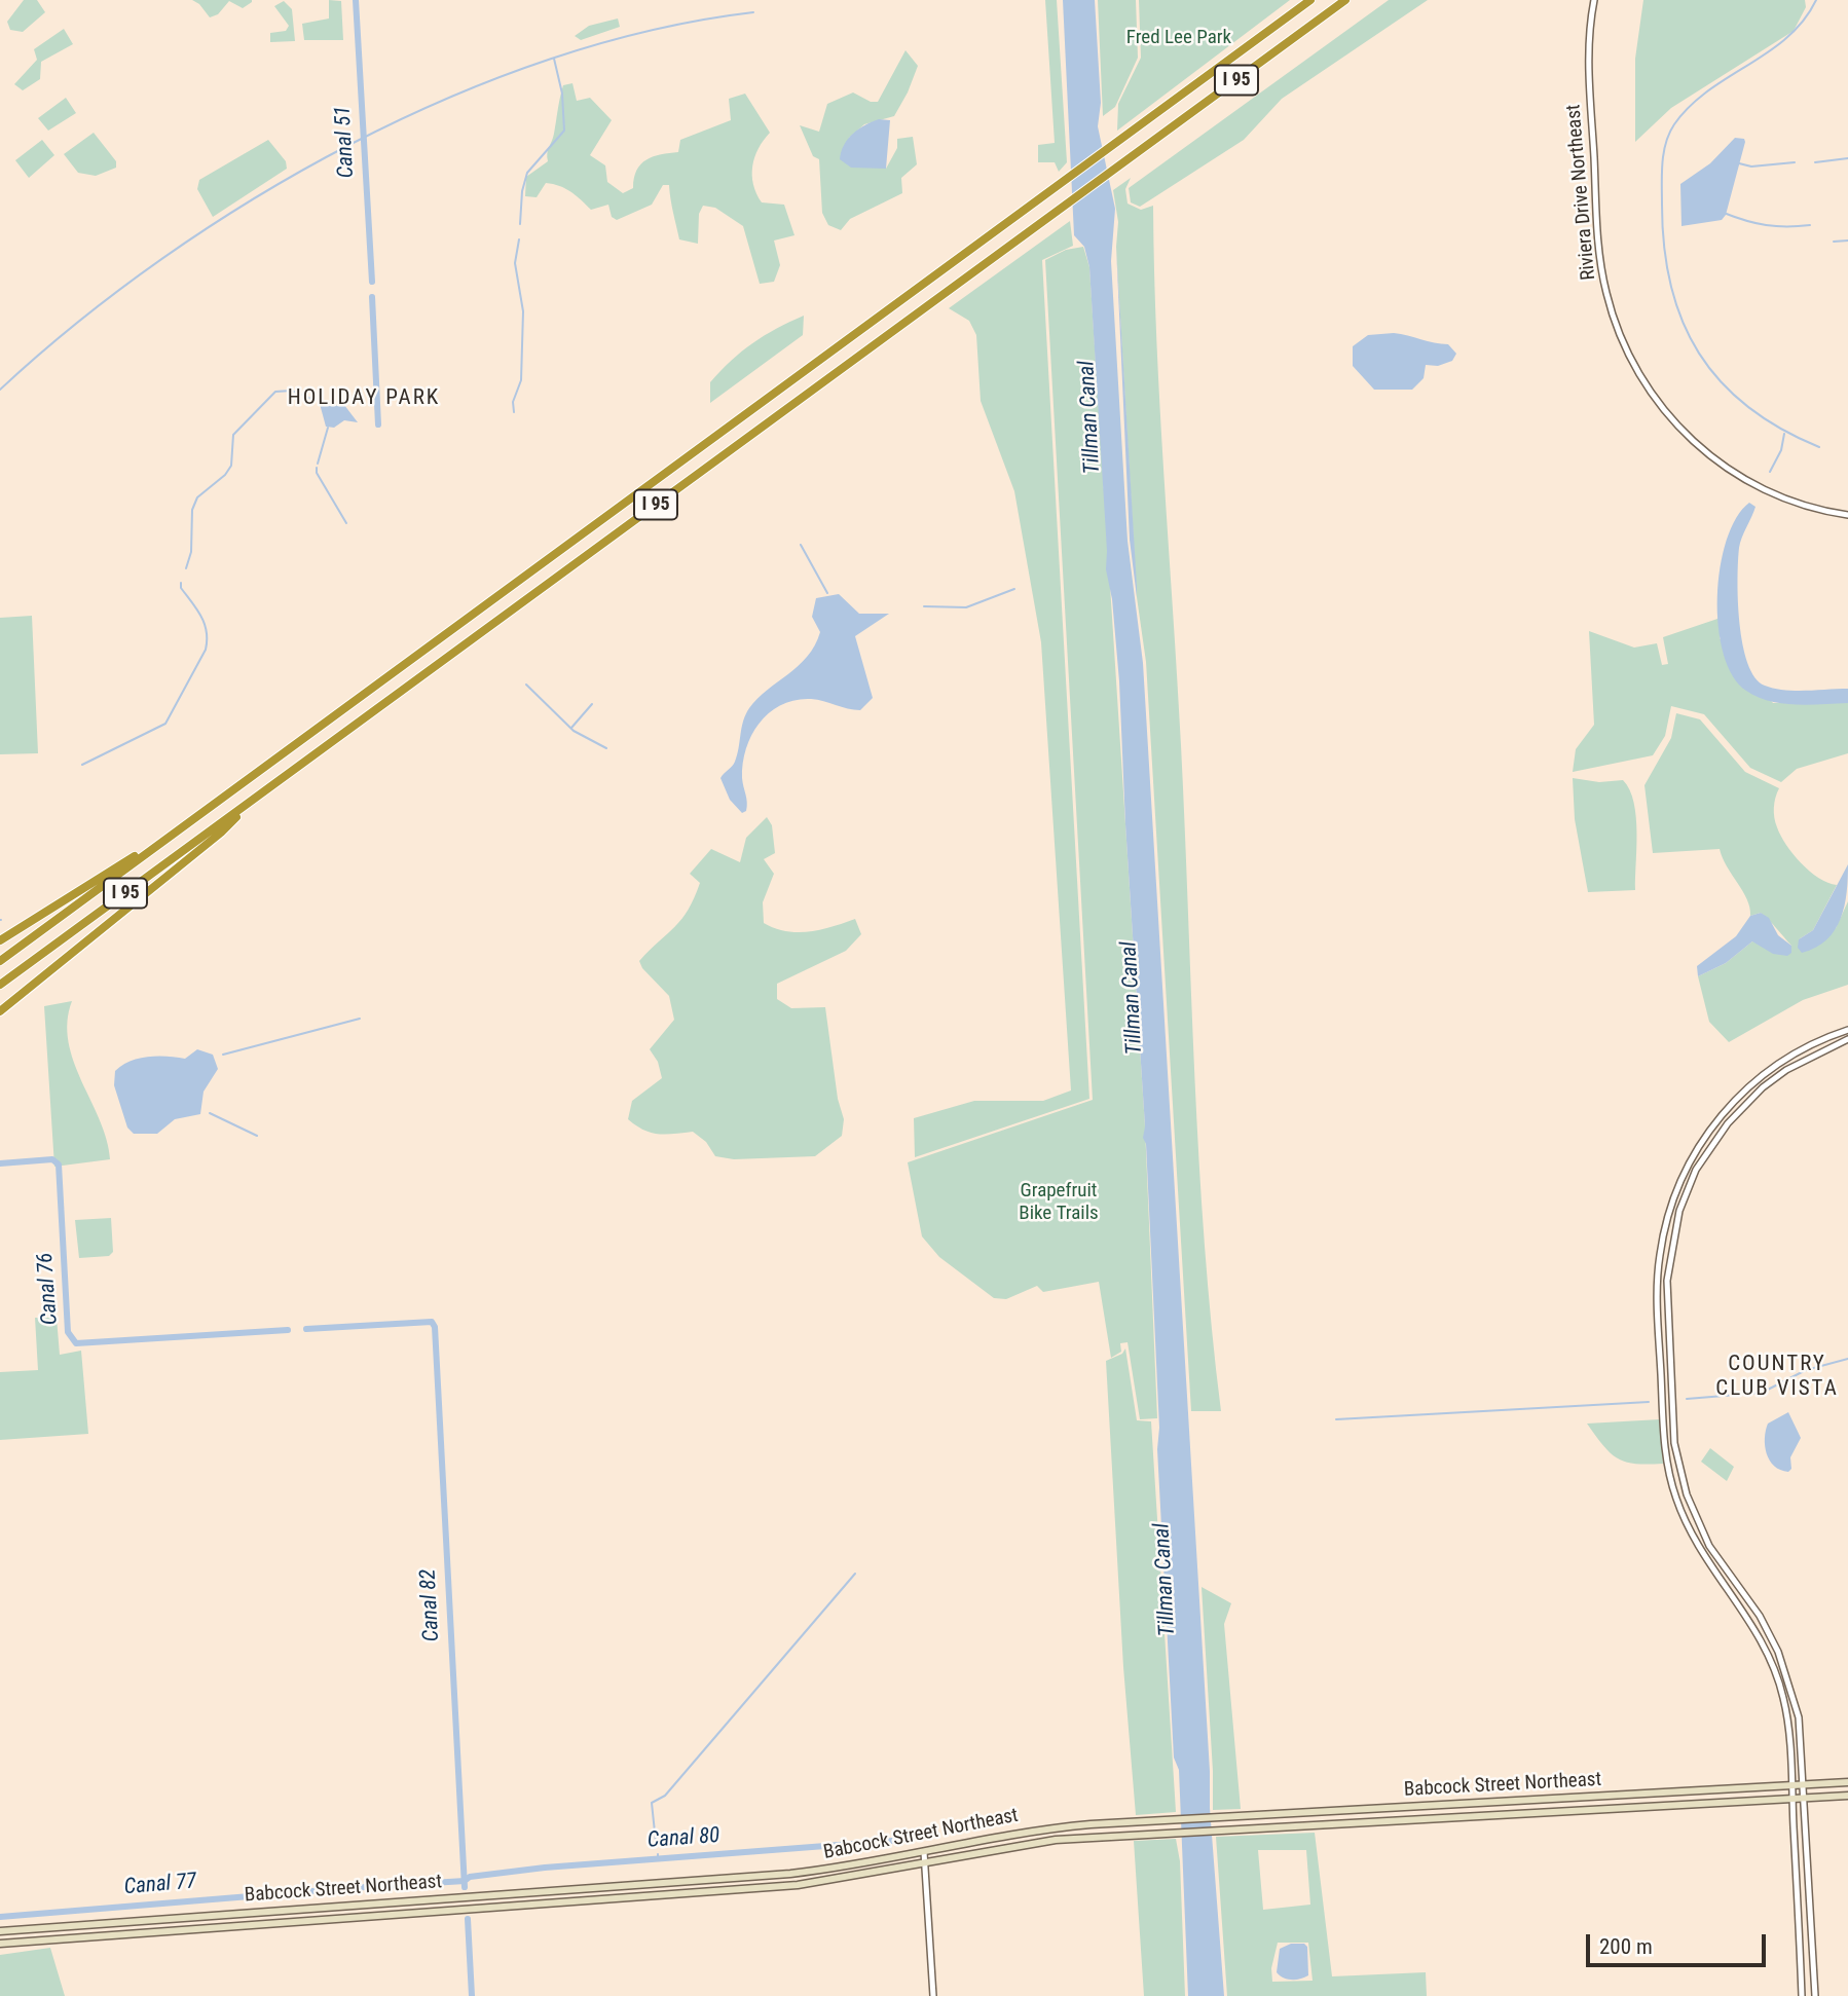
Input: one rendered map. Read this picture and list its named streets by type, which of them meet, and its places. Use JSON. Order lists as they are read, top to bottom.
{
  "streets": {
    "highway": ["I 95"],
    "main road": ["Babcock Street Northeast"],
    "street": ["Riviera Drive Northeast"]
  },
  "districts": ["HOLIDAY PARK", "COUNTRY CLUB VISTA"],
  "water": [
    "Canal 51",
    "Tillman Canal",
    "Canal 76",
    "Canal 82",
    "Canal 80",
    "Canal 77"
  ],
  "parks": ["Fred Lee Park", "Grapefruit Bike Trails"],
  "scale_bar": "200 m"
}
